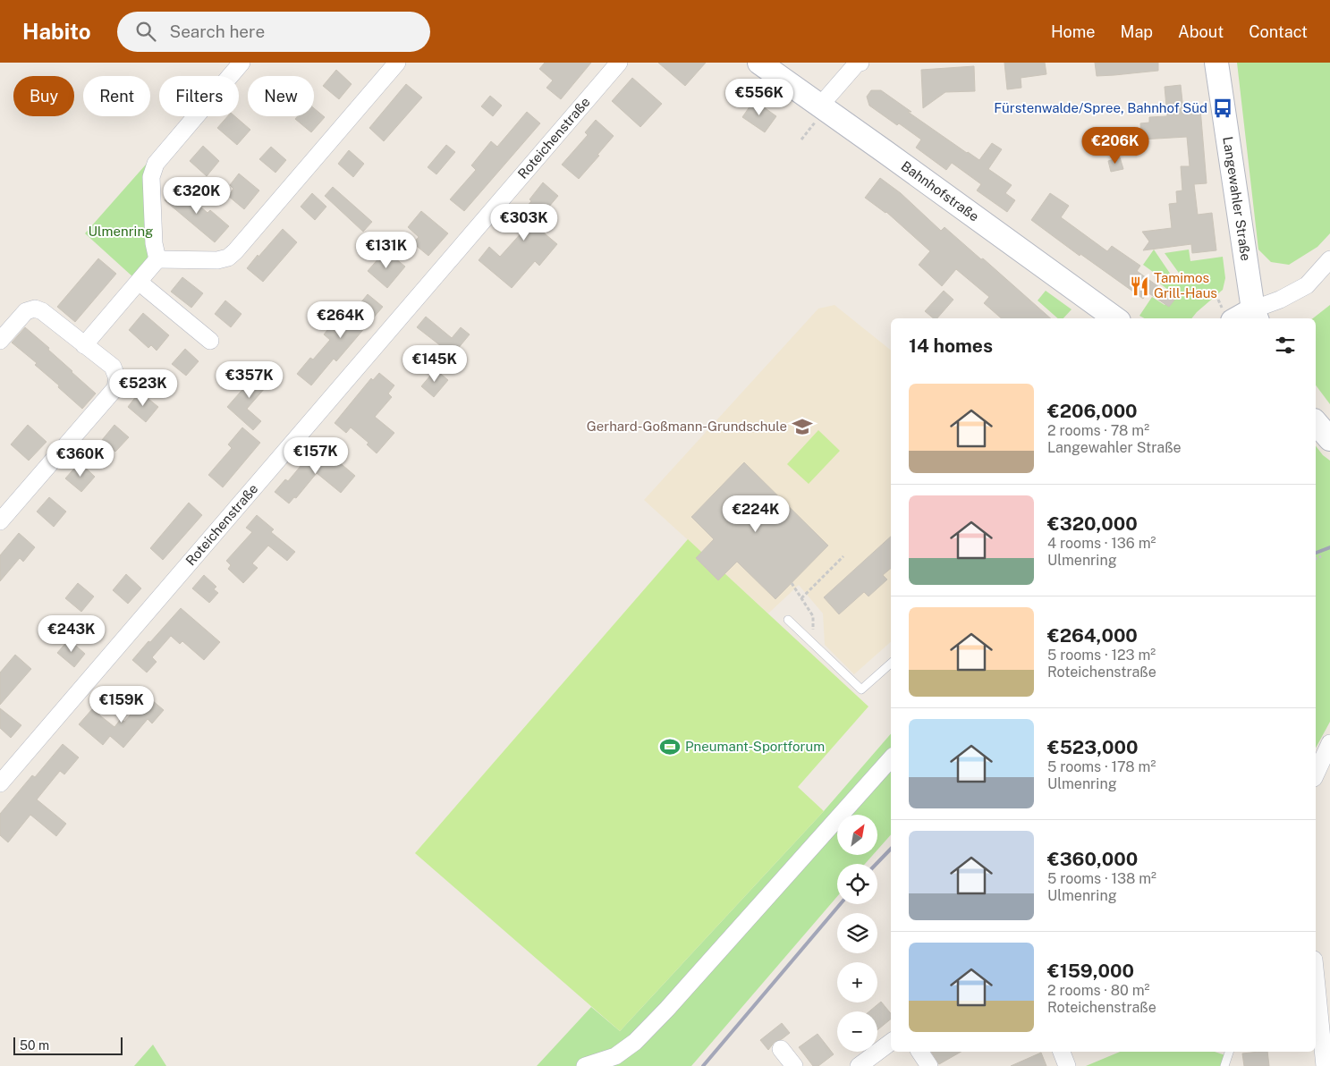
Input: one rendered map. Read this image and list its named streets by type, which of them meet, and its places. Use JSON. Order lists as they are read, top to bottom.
{
  "streets": {
    "street": ["Roteichenstraße", "Bahnhofstraße", "Langewahler Straße"]
  },
  "parks": ["Ulmenring"],
  "places": {
    "bus stop": ["Fürstenwalde/Spree, Bahnhof Süd"],
    "restaurant": ["Tamimos Grill-Haus"],
    "school or university": ["Gerhard-Goßmann-Grundschule"],
    "sports": ["Pneumant-Sportforum"]
  },
  "scale_bar": "50 m",
  "north": "top right",
  "page": {
    "header": "Habito",
    "search": "Search here",
    "nav": [
      "Home",
      "Map",
      "About",
      "Contact"
    ],
    "chip": [
      "Buy",
      "Rent",
      "Filters",
      "New"
    ],
    "price": [
      "€556K",
      "€206K",
      "€320K",
      "€303K",
      "€131K",
      "€264K",
      "€145K",
      "€357K",
      "€523K",
      "€157K",
      "€360K",
      "€224K",
      "€243K",
      "€159K"
    ],
    "heading": "14 homes",
    "list": [
      {
        "name": "€206,000",
        "note": "2 rooms · 78 m² · Langewahler Straße"
      },
      {
        "name": "€320,000",
        "note": "4 rooms · 136 m² · Ulmenring"
      },
      {
        "name": "€264,000",
        "note": "5 rooms · 123 m² · Roteichenstraße"
      },
      {
        "name": "€523,000",
        "note": "5 rooms · 178 m² · Ulmenring"
      },
      {
        "name": "€360,000",
        "note": "5 rooms · 138 m² · Ulmenring"
      },
      {
        "name": "€159,000",
        "note": "2 rooms · 80 m² · Roteichenstraße"
      }
    ],
    "map_buttons": ["+", "−"],
    "scale": "50 m"
  }
}
